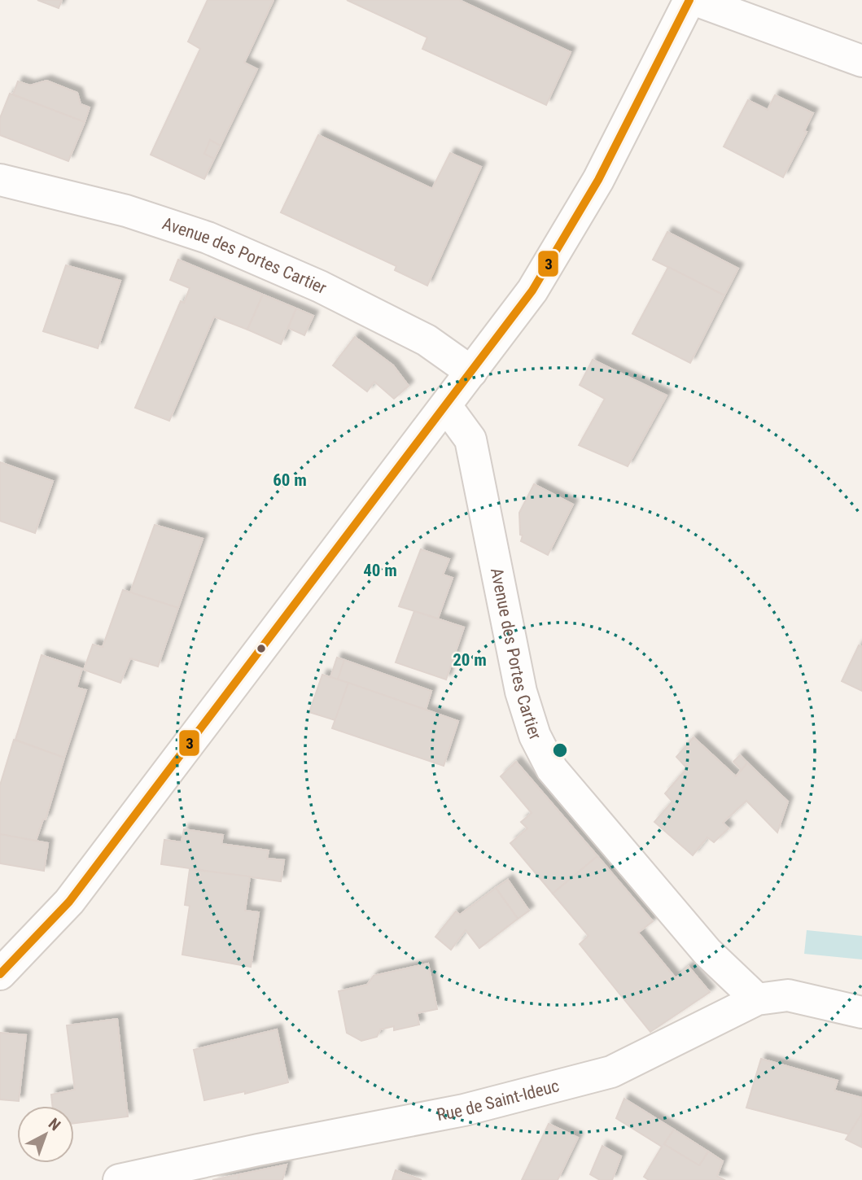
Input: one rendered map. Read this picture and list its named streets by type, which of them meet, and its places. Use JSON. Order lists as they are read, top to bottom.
{
  "streets": {
    "street": ["Avenue des Portes Cartier", "Rue de Saint-Ideuc"]
  },
  "crossings": [
    ["Avenue des Portes Cartier", "Rue de Saint-Ideuc"]
  ],
  "lines": ["transit line 3"],
  "north": "top right",
  "rings": ["60 m", "40 m", "20 m"]
}
